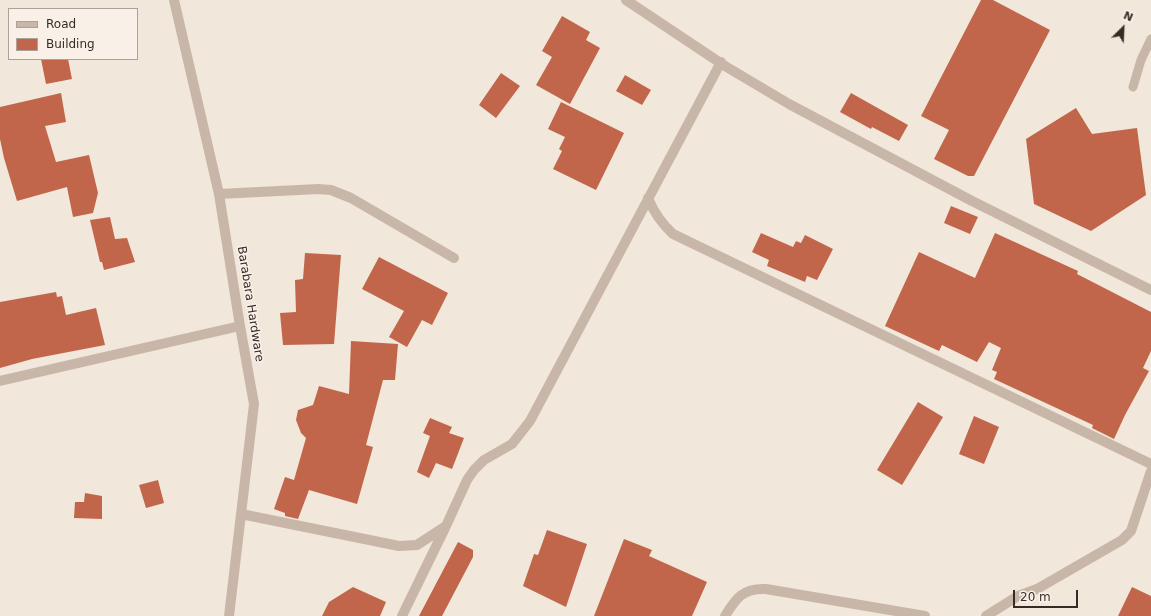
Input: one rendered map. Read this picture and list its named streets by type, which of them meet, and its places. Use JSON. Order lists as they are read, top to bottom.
{
  "streets": {
    "street": ["Barabara Hardware"]
  },
  "legend": ["Road", "Building"],
  "scale_bar": "20 m",
  "north": "top right"
}
